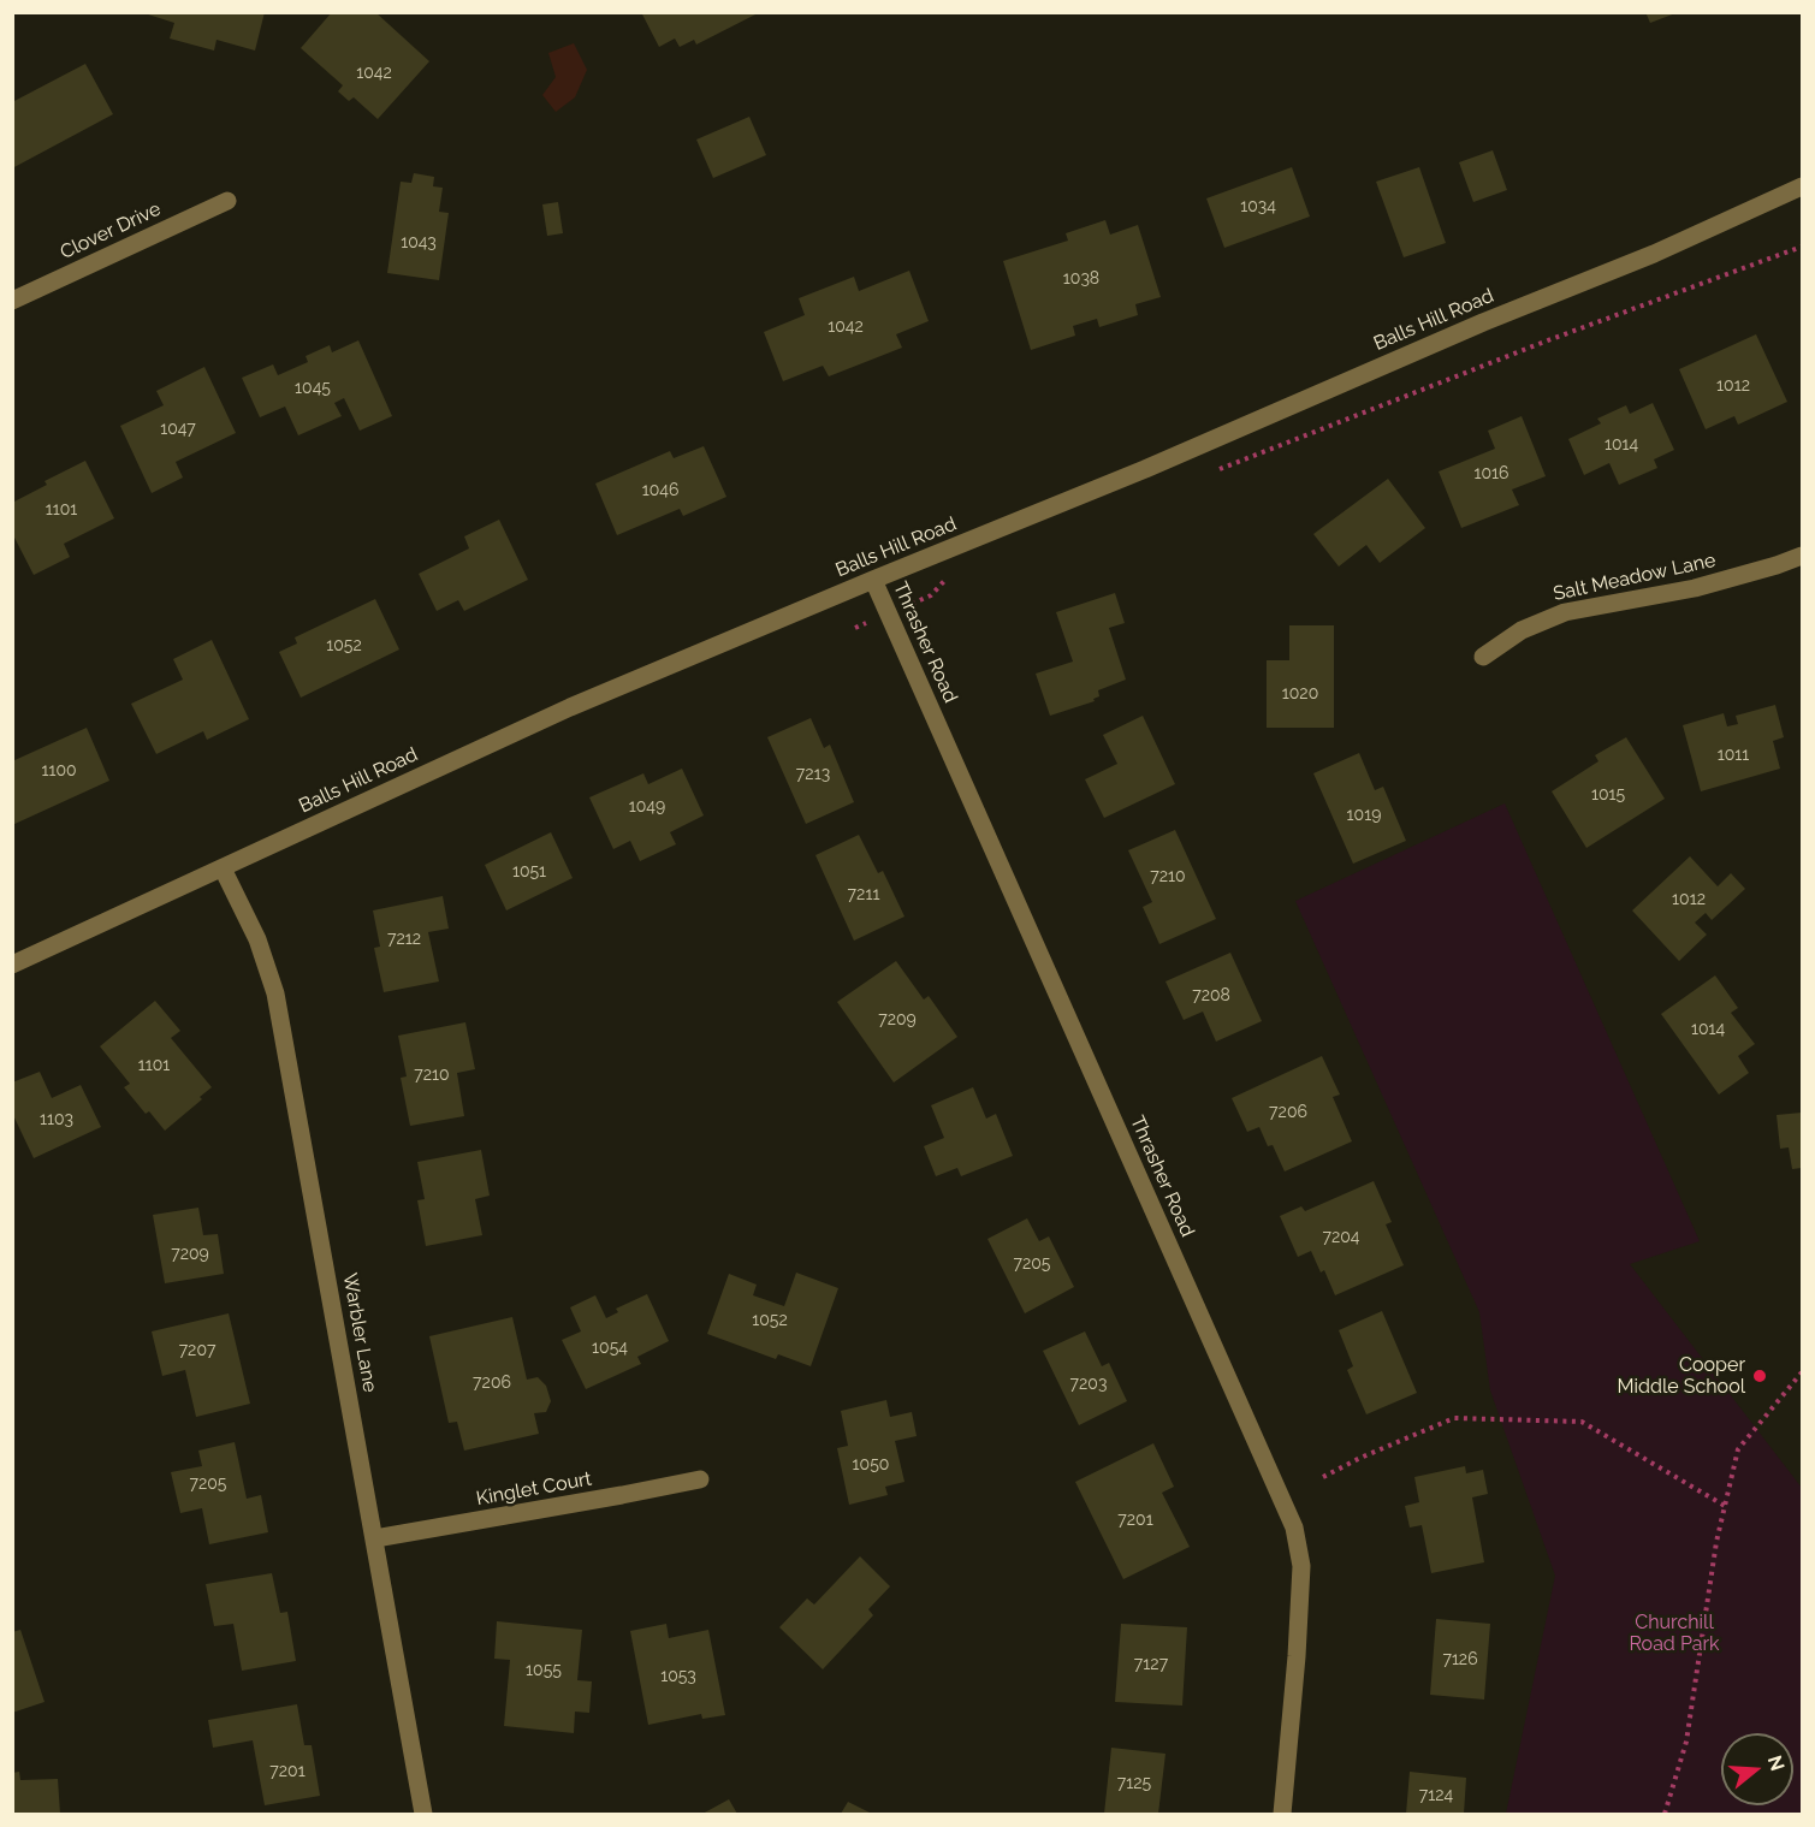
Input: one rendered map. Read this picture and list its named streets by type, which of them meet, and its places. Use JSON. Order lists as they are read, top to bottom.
{
  "streets": {
    "street": [
      "Clover Drive",
      "Balls Hill Road",
      "Salt Meadow Lane",
      "Thrasher Road",
      "Warbler Lane",
      "Kinglet Court"
    ]
  },
  "crossings": [
    ["Balls Hill Road", "Thrasher Road"],
    ["Balls Hill Road", "Warbler Lane"],
    ["Warbler Lane", "Kinglet Court"]
  ],
  "parks": ["Churchill Road Park"],
  "places": ["Cooper Middle School"],
  "house_numbers": [
    "1042",
    "1034",
    "1043",
    "1038",
    "1042",
    "1012",
    "1045",
    "1047",
    "1014",
    "1016",
    "1046",
    "1101",
    "1052",
    "1020",
    "1011",
    "1100",
    "7213",
    "1015",
    "1049",
    "1019",
    "1051",
    "7210",
    "7211",
    "1012",
    "7212",
    "7208",
    "7209",
    "1014",
    "1101",
    "7210",
    "7206",
    "1103",
    "7204",
    "7209",
    "7205",
    "1052",
    "1054",
    "7207",
    "7206",
    "7203",
    "1050",
    "7205",
    "7201",
    "7126",
    "7127",
    "1055",
    "1053",
    "7201",
    "7125",
    "7124"
  ],
  "north": "right"
}
